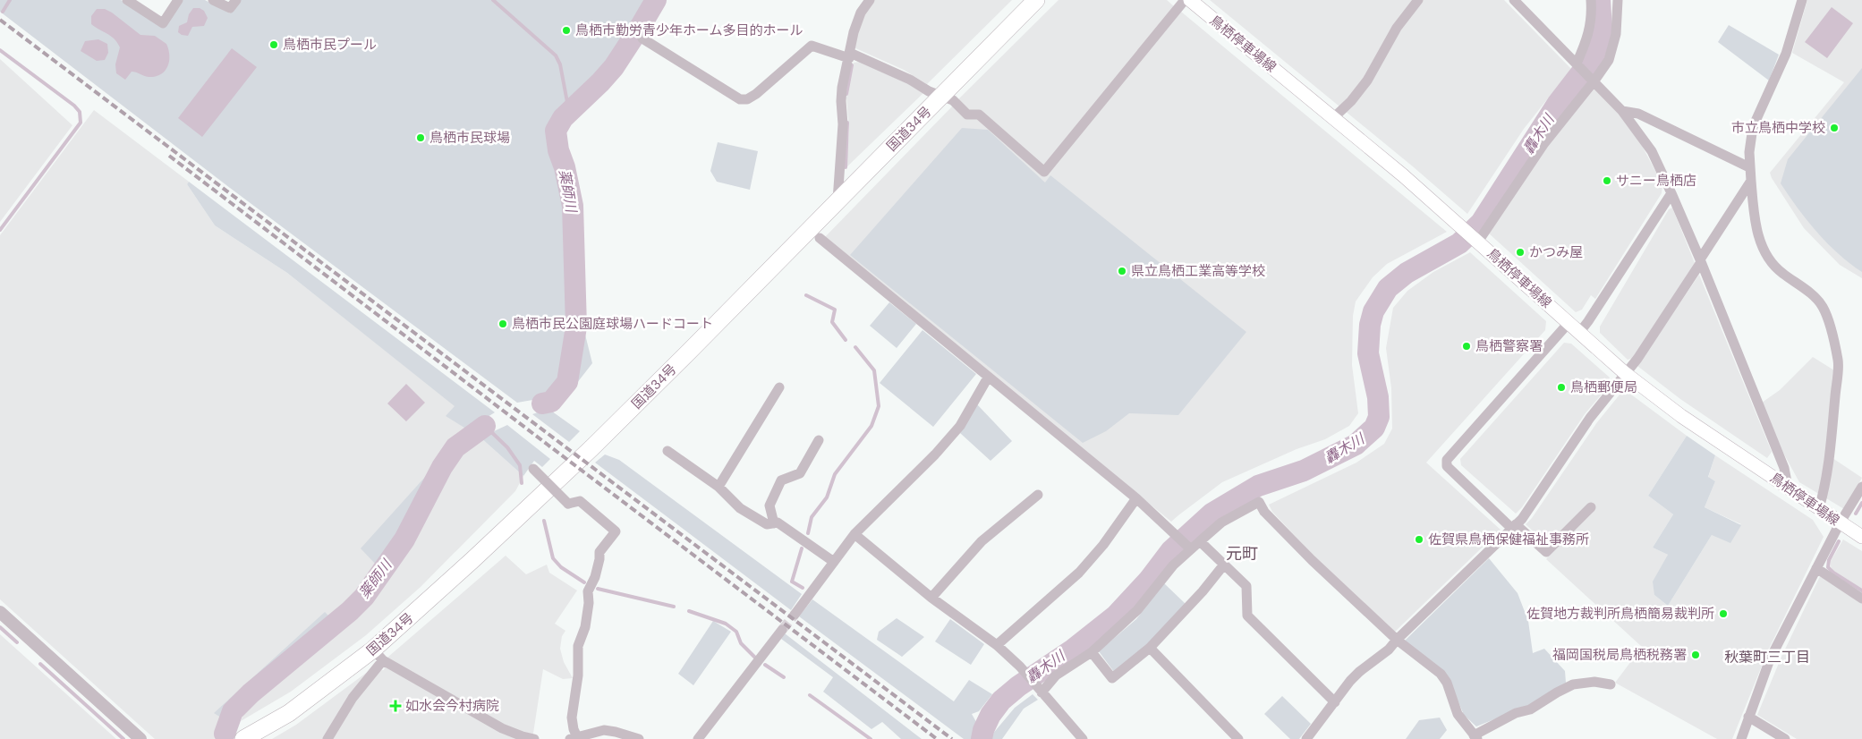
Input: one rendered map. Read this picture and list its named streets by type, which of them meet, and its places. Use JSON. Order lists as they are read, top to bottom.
{
  "streets": {
    "highway": ["国道34号"],
    "main road": ["鳥栖停車場線"]
  },
  "districts": ["元町", "秋葉町三丁目"],
  "water": ["轟木川", "薬師川"],
  "places": {
    "other": [
      "鳥栖市勤労青少年ホーム多目的ホール",
      "鳥栖市民プール",
      "市立鳥栖中学校",
      "鳥栖市民球場",
      "サニー鳥栖店",
      "かつみ屋",
      "県立鳥栖工業高等学校",
      "鳥栖市民公園庭球場ハードコート",
      "鳥栖警察署",
      "鳥栖郵便局",
      "佐賀県鳥栖保健福祉事務所",
      "佐賀地方裁判所鳥栖簡易裁判所",
      "福岡国税局鳥栖税務署"
    ],
    "health": ["如水会今村病院"]
  }
}
